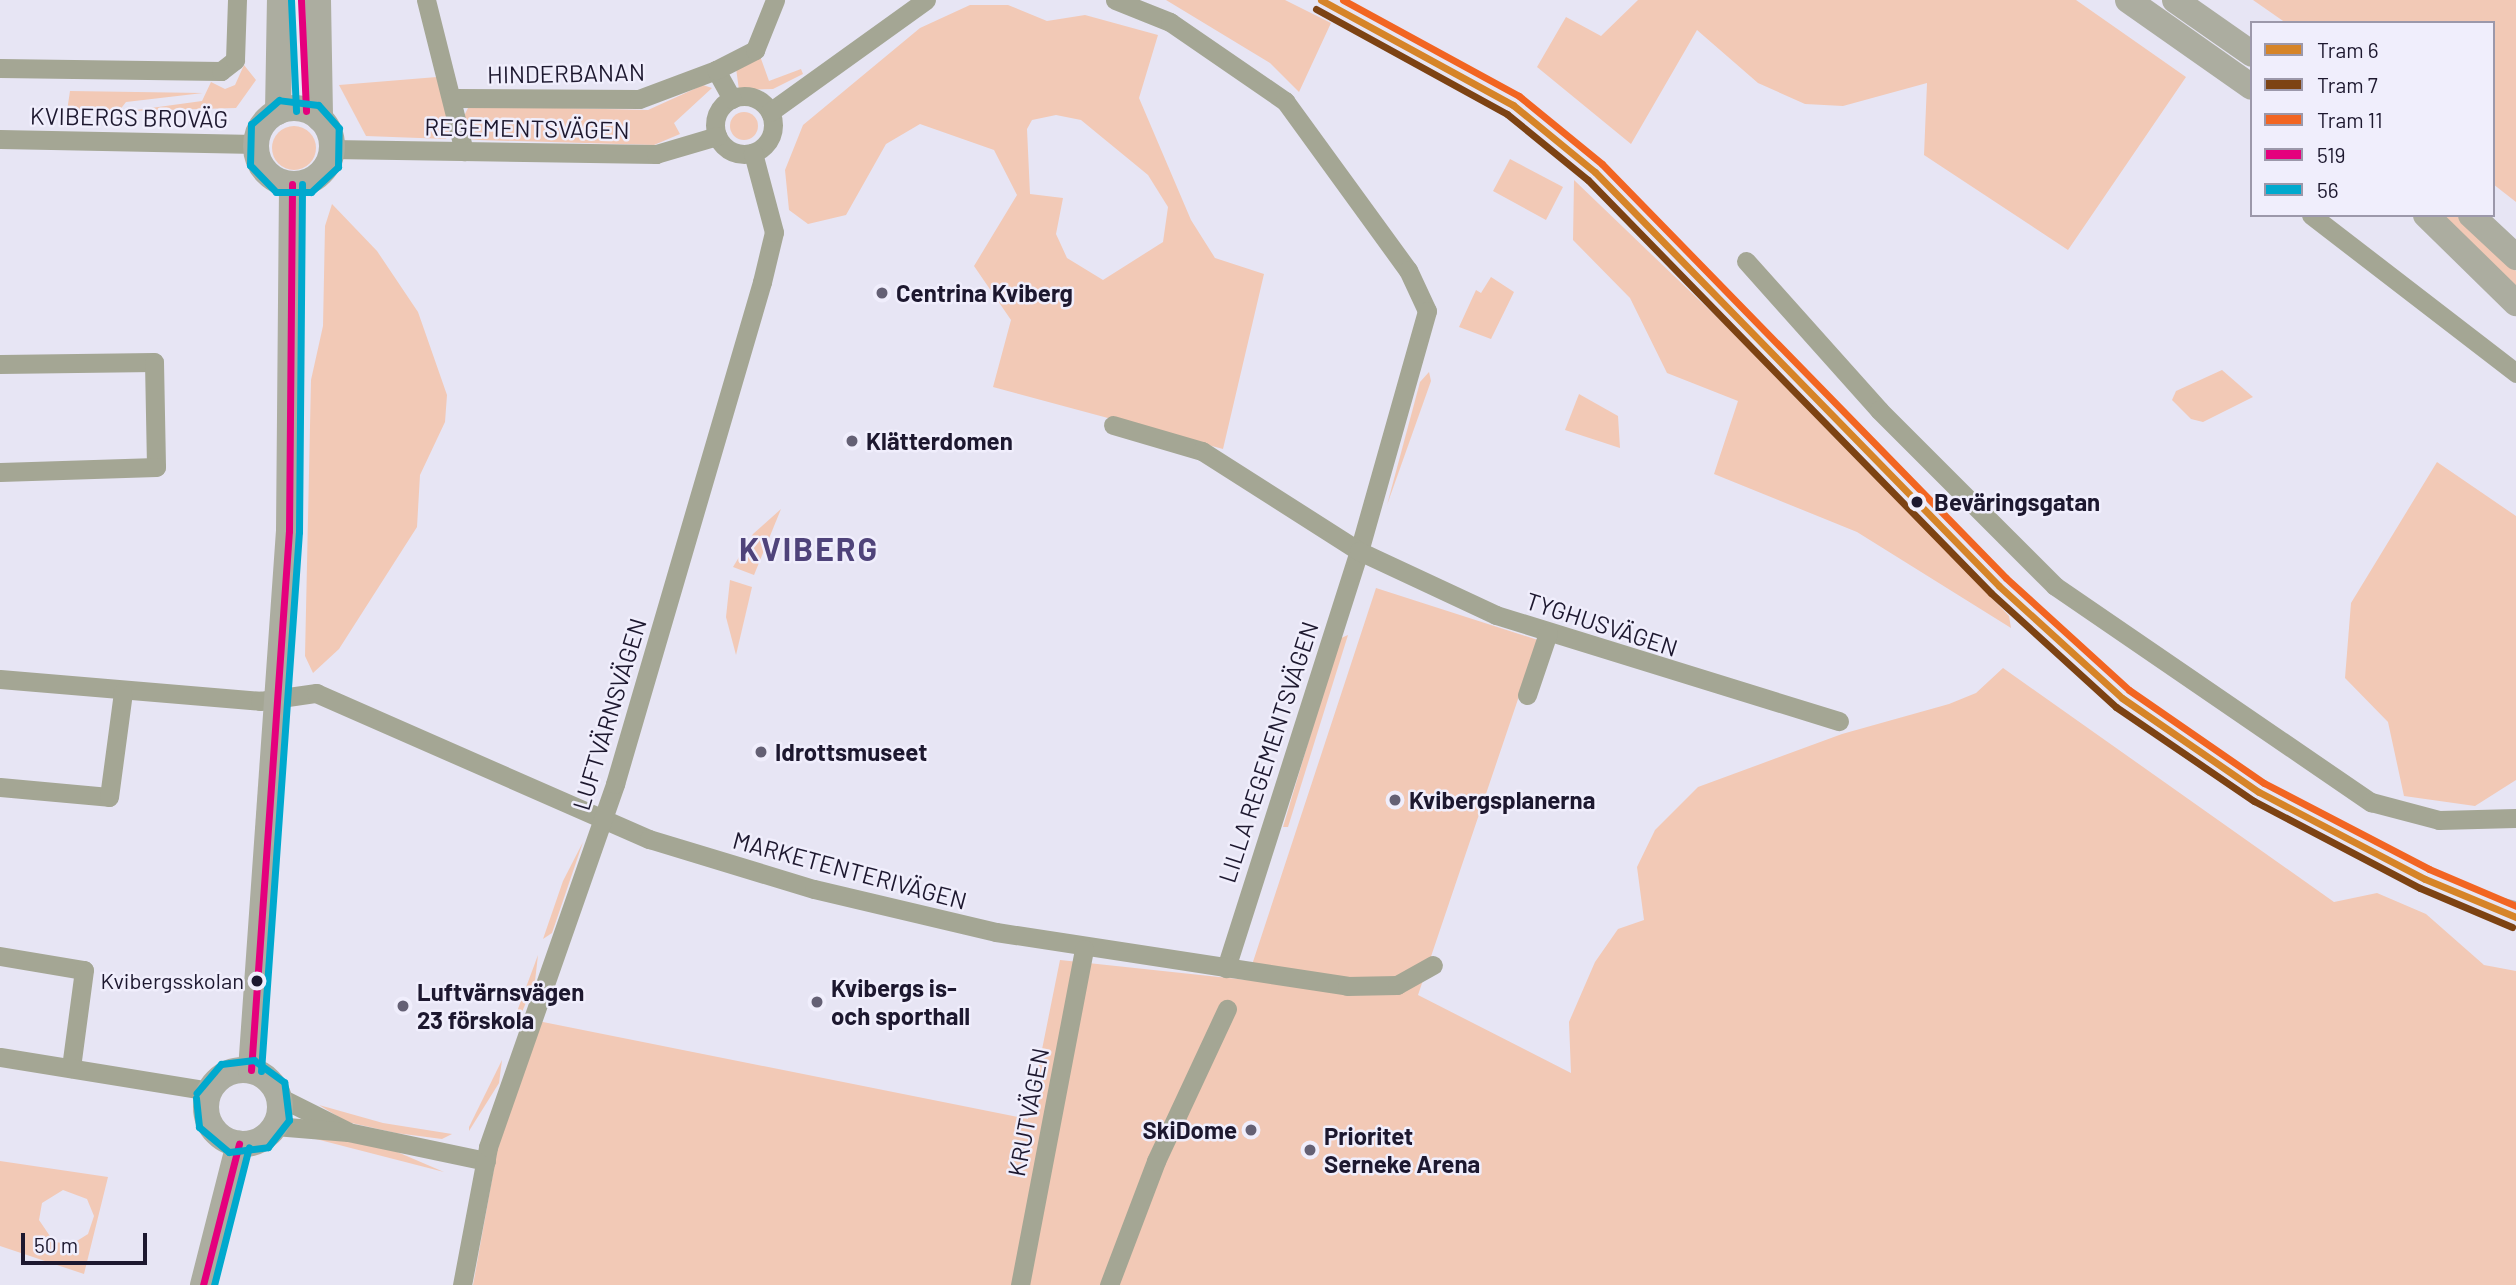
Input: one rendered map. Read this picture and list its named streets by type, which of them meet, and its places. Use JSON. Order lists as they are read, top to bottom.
{
  "streets": {
    "street": [
      "HINDERBANAN",
      "KVIBERGS BROVÄG",
      "REGEMENTSVÄGEN",
      "TYGHUSVÄGEN",
      "LUFTVÄRNSVÄGEN",
      "LILLA REGEMENTSVÄGEN",
      "MARKETENTERIVÄGEN",
      "KRUTVÄGEN"
    ]
  },
  "crossings": [
    ["HINDERBANAN", "REGEMENTSVÄGEN"],
    ["KVIBERGS BROVÄG", "REGEMENTSVÄGEN"],
    ["REGEMENTSVÄGEN", "LUFTVÄRNSVÄGEN"],
    ["TYGHUSVÄGEN", "LILLA REGEMENTSVÄGEN"],
    ["LUFTVÄRNSVÄGEN", "MARKETENTERIVÄGEN"],
    ["LILLA REGEMENTSVÄGEN", "MARKETENTERIVÄGEN"],
    ["MARKETENTERIVÄGEN", "KRUTVÄGEN"]
  ],
  "districts": ["KVIBERG"],
  "places": [
    "Centrina Kviberg",
    "Klätterdomen",
    "Beväringsgatan",
    "Idrottsmuseet",
    "Kvibergsplanerna",
    "Kvibergsskolan",
    "Kvibergs is- och sporthall",
    "Luftvärnsvägen 23 förskola",
    "SkiDome",
    "Prioritet Serneke Arena"
  ],
  "lines": [
    "tram line 6",
    "tram line 11",
    "transit line 519",
    "transit line 56",
    "tram line 7"
  ],
  "legend": [
    "Tram 6",
    "Tram 7",
    "Tram 11",
    "519",
    "56"
  ],
  "scale_bar": "50 m"
}
